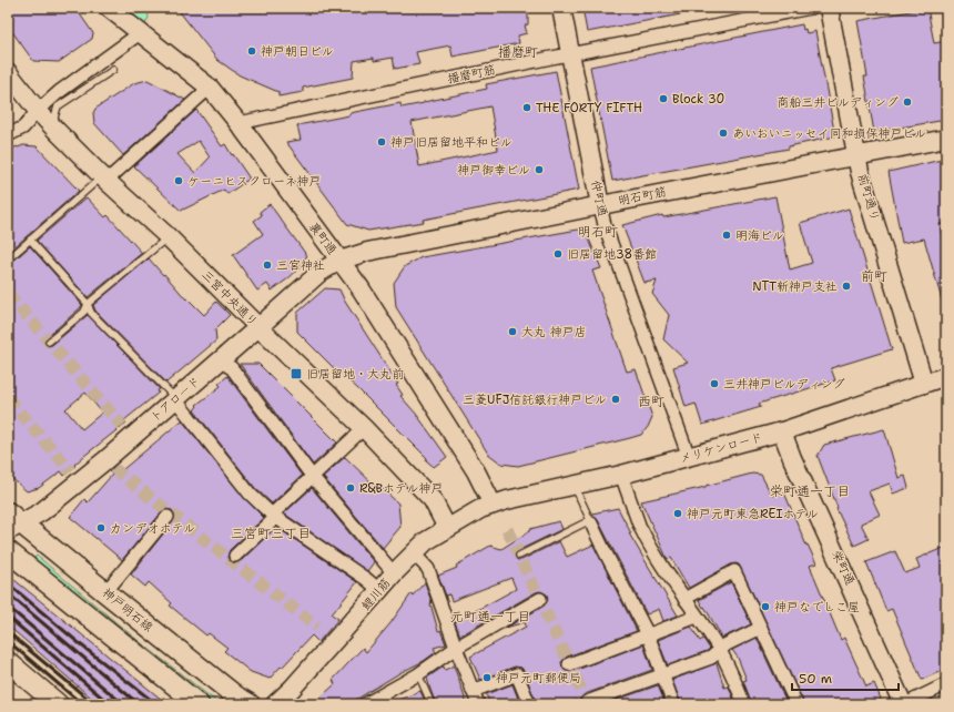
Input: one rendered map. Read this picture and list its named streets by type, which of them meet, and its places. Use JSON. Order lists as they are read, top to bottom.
{
  "streets": {
    "main road": ["神戸明石線"],
    "street": [
      "播磨町筋",
      "明石町筋",
      "前町通り",
      "仲町通",
      "裏町通",
      "三宮中央通り",
      "トアロード",
      "メリケンロード",
      "栄町通",
      "鯉川筋"
    ]
  },
  "crossings": [
    ["播磨町筋", "仲町通"],
    ["播磨町筋", "裏町通"],
    ["明石町筋", "前町通り"],
    ["明石町筋", "仲町通"],
    ["明石町筋", "裏町通"],
    ["明石町筋", "トアロード"],
    ["前町通り", "メリケンロード"],
    ["仲町通", "メリケンロード"],
    ["裏町通", "トアロード"],
    ["裏町通", "メリケンロード"],
    ["裏町通", "鯉川筋"],
    ["三宮中央通り", "トアロード"],
    ["三宮中央通り", "鯉川筋"],
    ["トアロード", "神戸明石線"],
    ["メリケンロード", "栄町通"],
    ["メリケンロード", "鯉川筋"]
  ],
  "districts": [
    "播磨町",
    "明石町",
    "前町",
    "西町",
    "栄町通一丁目",
    "三宮町三丁目",
    "元町通一丁目"
  ],
  "places": {
    "other": [
      "神戸朝日ビル",
      "Block 30",
      "商船三井ビルディング",
      "THE FORTY FIFTH",
      "あいおいニッセイ同和損保神戸ビル",
      "神戸旧居留地平和ビル",
      "神戸御幸ビル",
      "ケーニヒスクローネ神戸",
      "明海ビル",
      "旧居留地38番館",
      "三宮神社",
      "NTT新神戸支社",
      "大丸 神戸店",
      "三井神戸ビルディング",
      "三菱UFJ信託銀行神戸ビル",
      "R&Bホテル神戸",
      "神戸元町東急REIホテル",
      "カンデオホテル",
      "神戸なでしこ屋",
      "神戸元町郵便局"
    ],
    "transit": ["旧居留地・大丸前"]
  },
  "scale_bar": "50 m"
}
